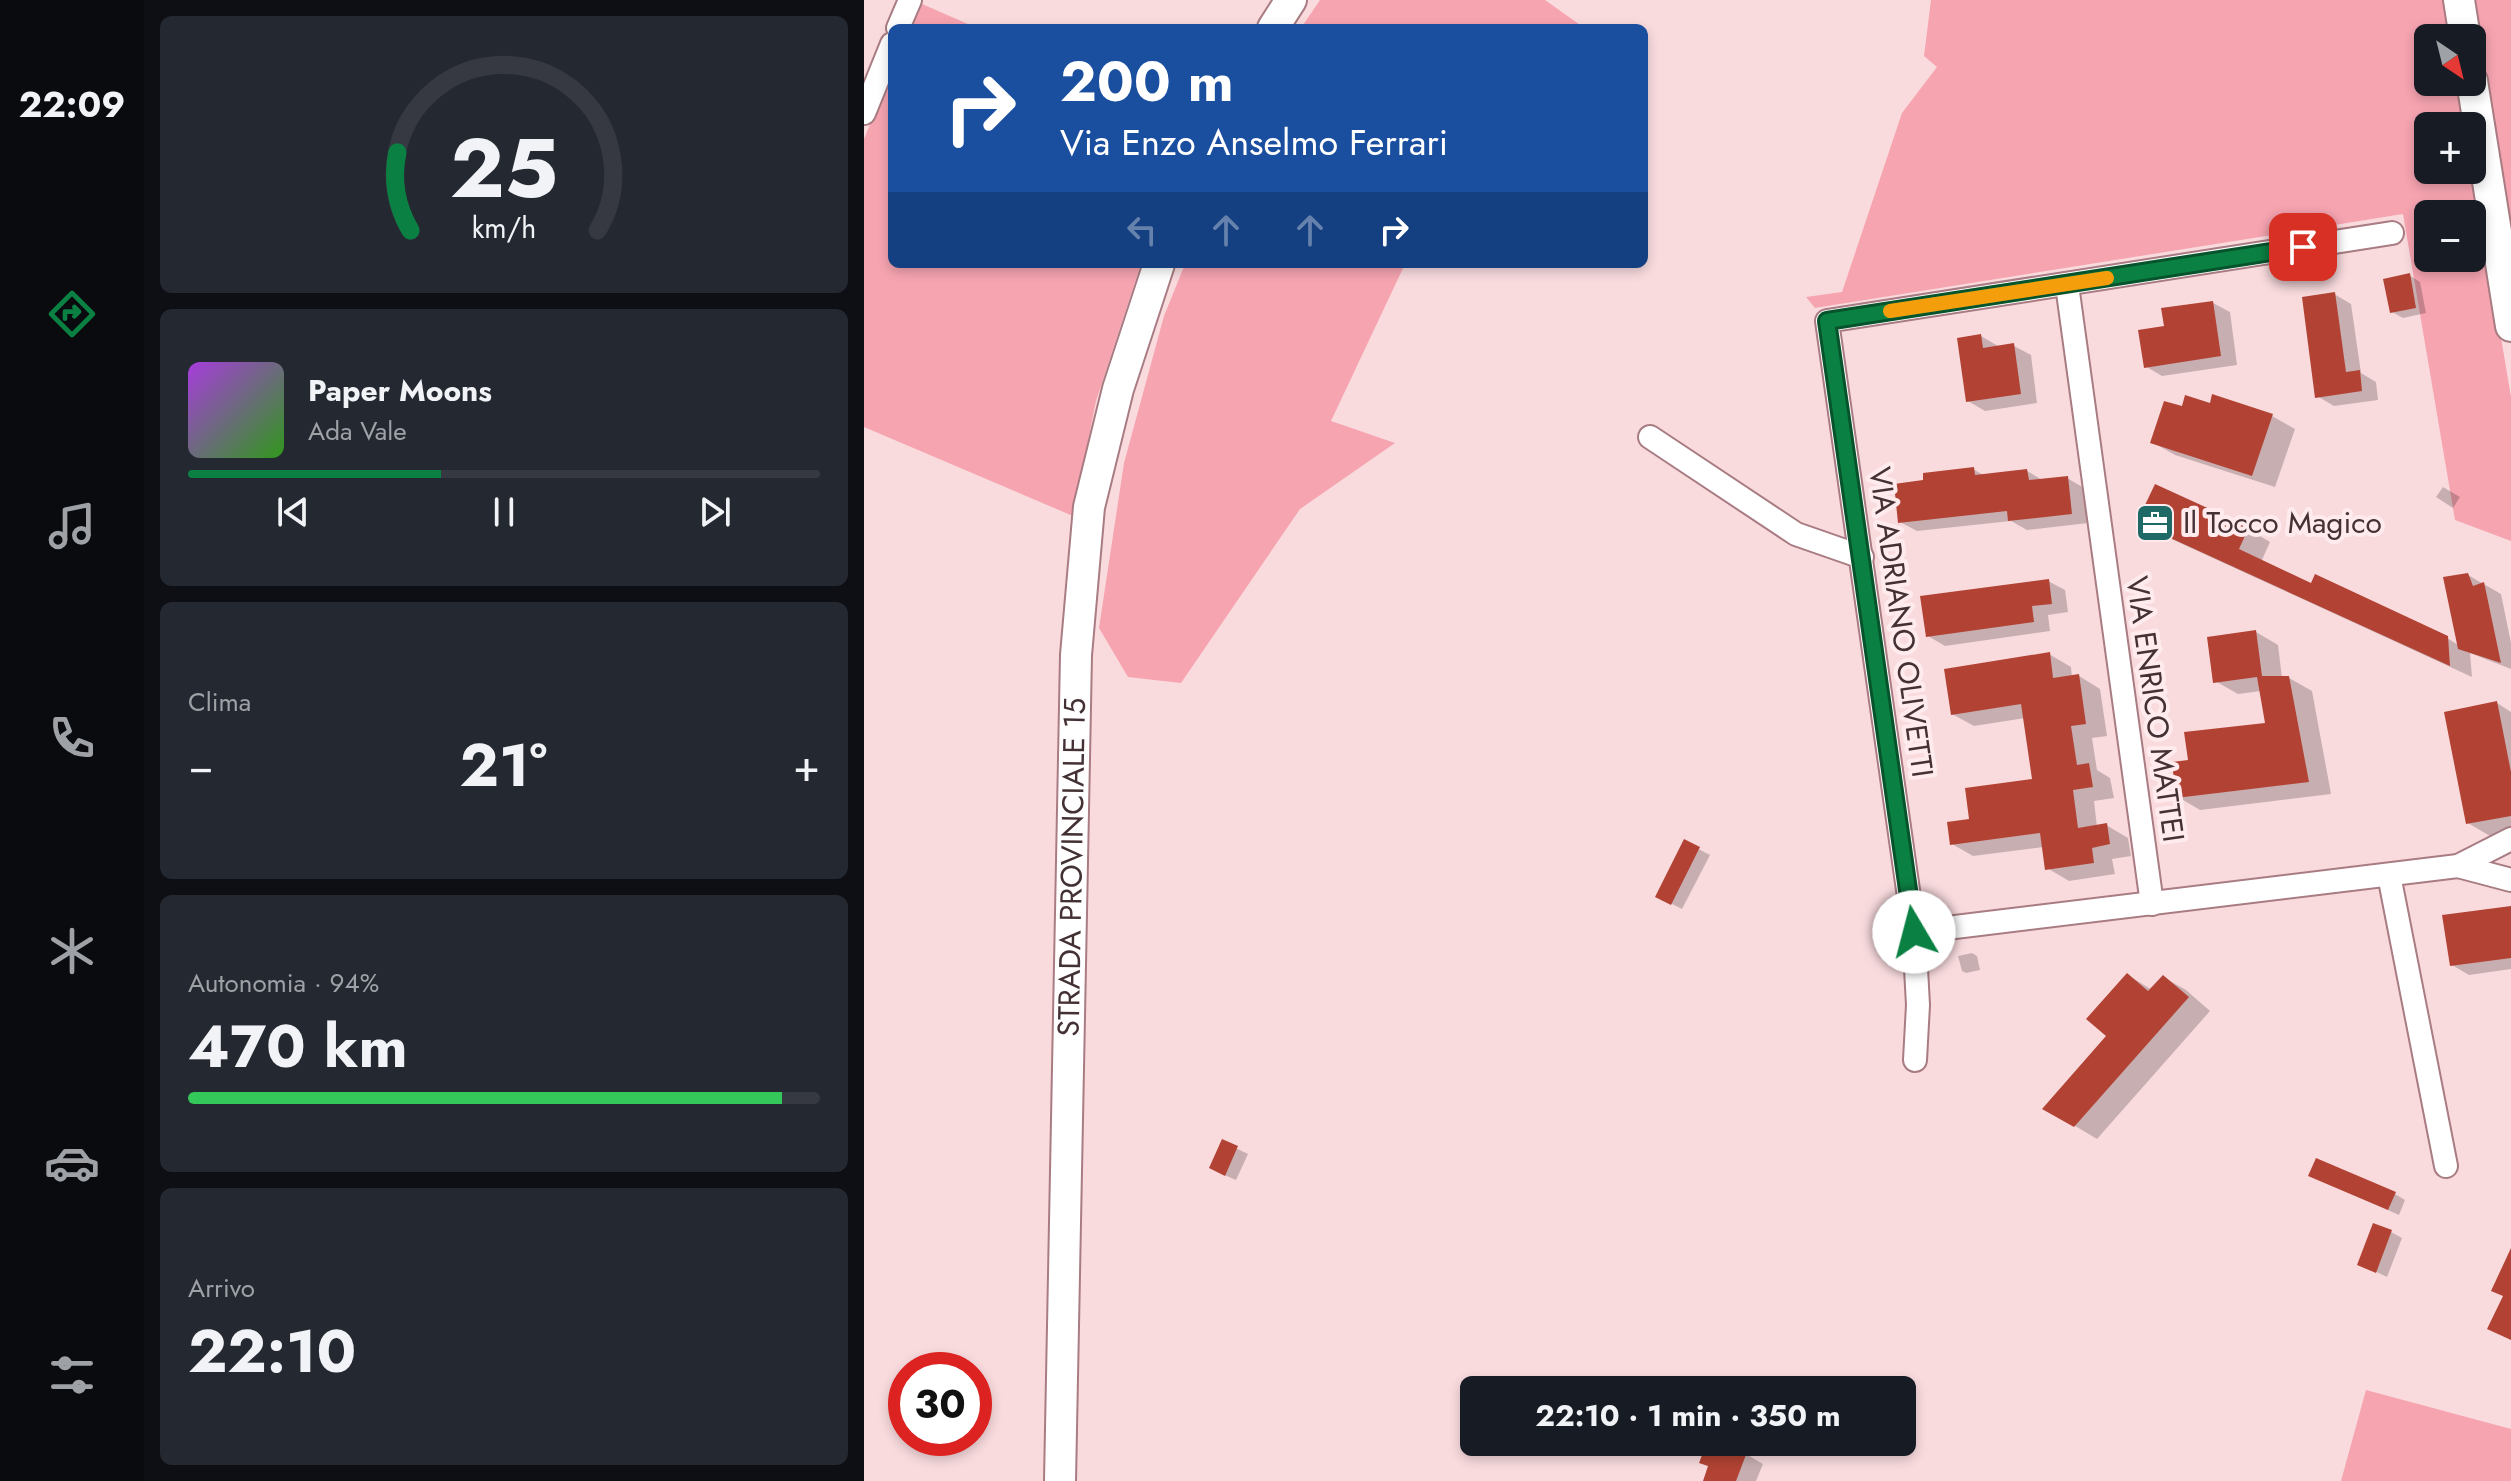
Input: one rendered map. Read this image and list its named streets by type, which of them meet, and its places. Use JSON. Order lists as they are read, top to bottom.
{
  "streets": {
    "main road": ["STRADA PROVINCIALE 15"],
    "street": ["VIA ADRIANO OLIVETTI", "VIA ENRICO MATTEI"]
  },
  "crossings": [
    ["VIA ADRIANO OLIVETTI", "VIA ENRICO MATTEI"]
  ],
  "places": {
    "office": ["Il Tocco Magico"]
  },
  "north": "bottom right",
  "page": {
    "tabs": "22:09",
    "map_buttons": ["+", "−"],
    "turn": ["200 m", "Via Enzo Anselmo Ferrari"],
    "song": ["Paper Moons", "Ada Vale"],
    "tile": [
      "Clima",
      ["Autonomia · 94%", "470 km"],
      ["Arrivo", "22:10"]
    ],
    "heat": ["−", "21°", "+"],
    "limit": "30",
    "trip": "22:10 · 1 min · 350 m",
    "gauge": ["25", "km/h"]
  }
}
